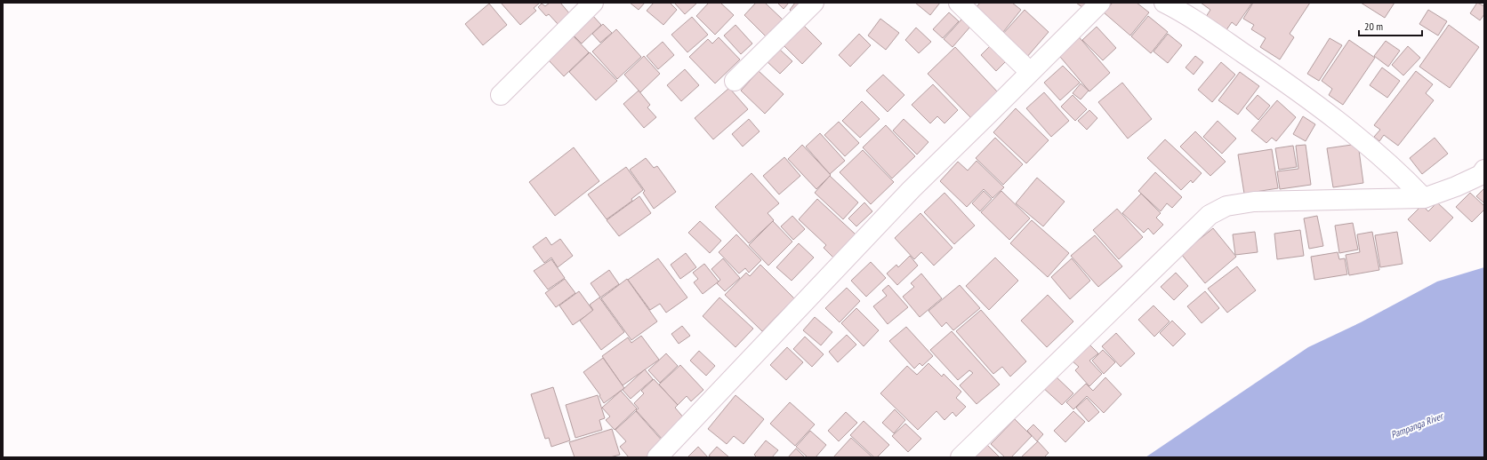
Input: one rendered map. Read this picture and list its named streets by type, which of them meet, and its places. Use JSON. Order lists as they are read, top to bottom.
{
  "water": ["Pampanga River"],
  "scale_bar": "20 m"
}
